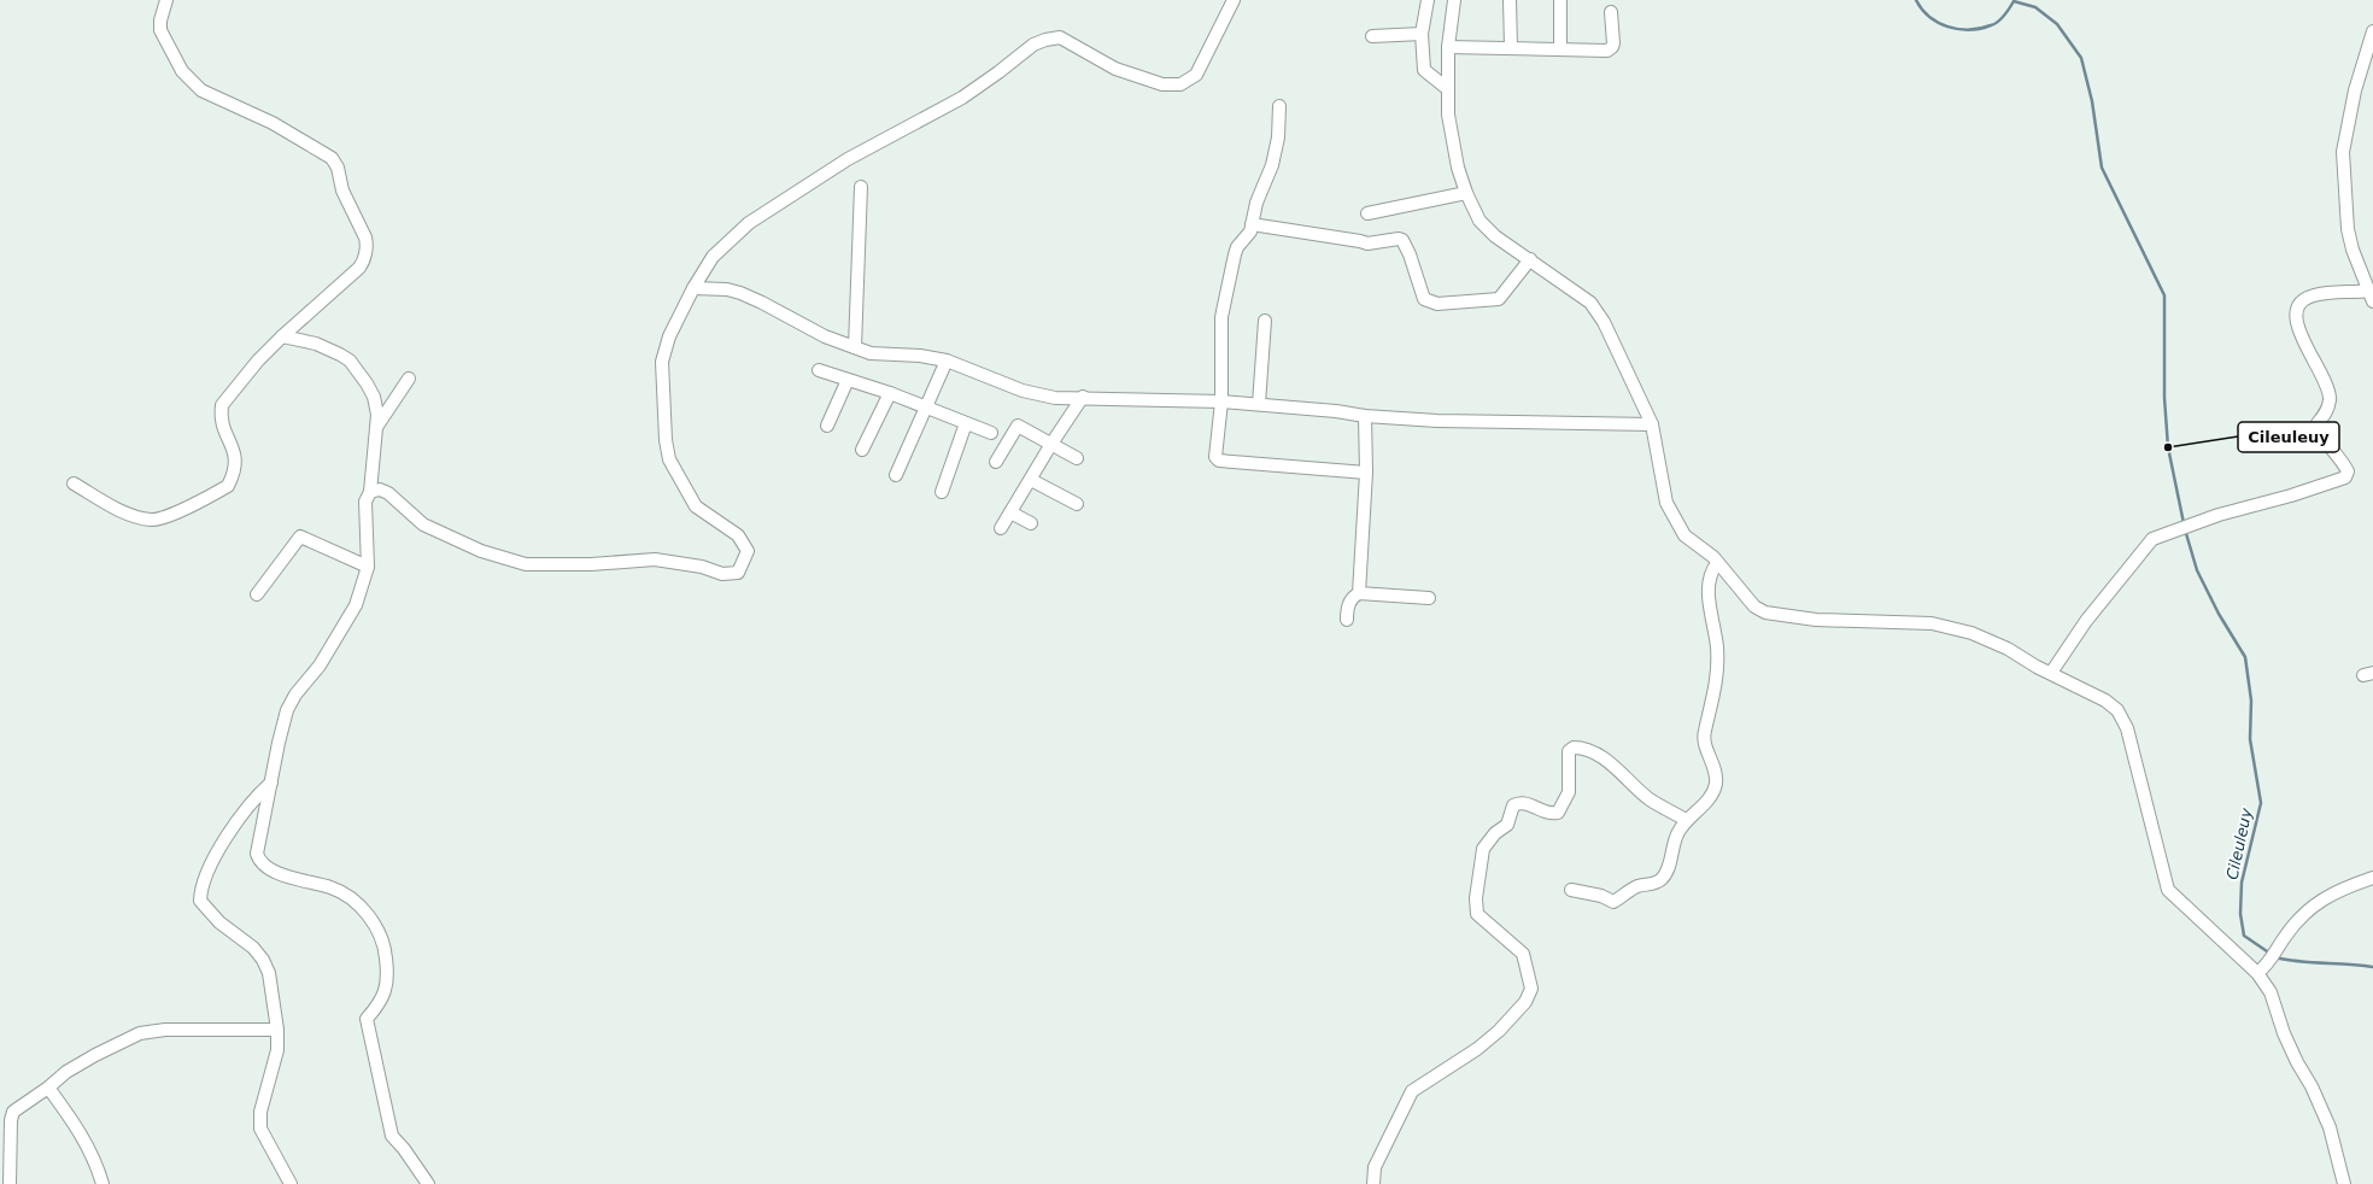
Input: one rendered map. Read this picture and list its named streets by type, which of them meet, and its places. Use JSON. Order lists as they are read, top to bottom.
{
  "water": ["Cileuleuy"],
  "places": ["Cileuleuy"]
}
